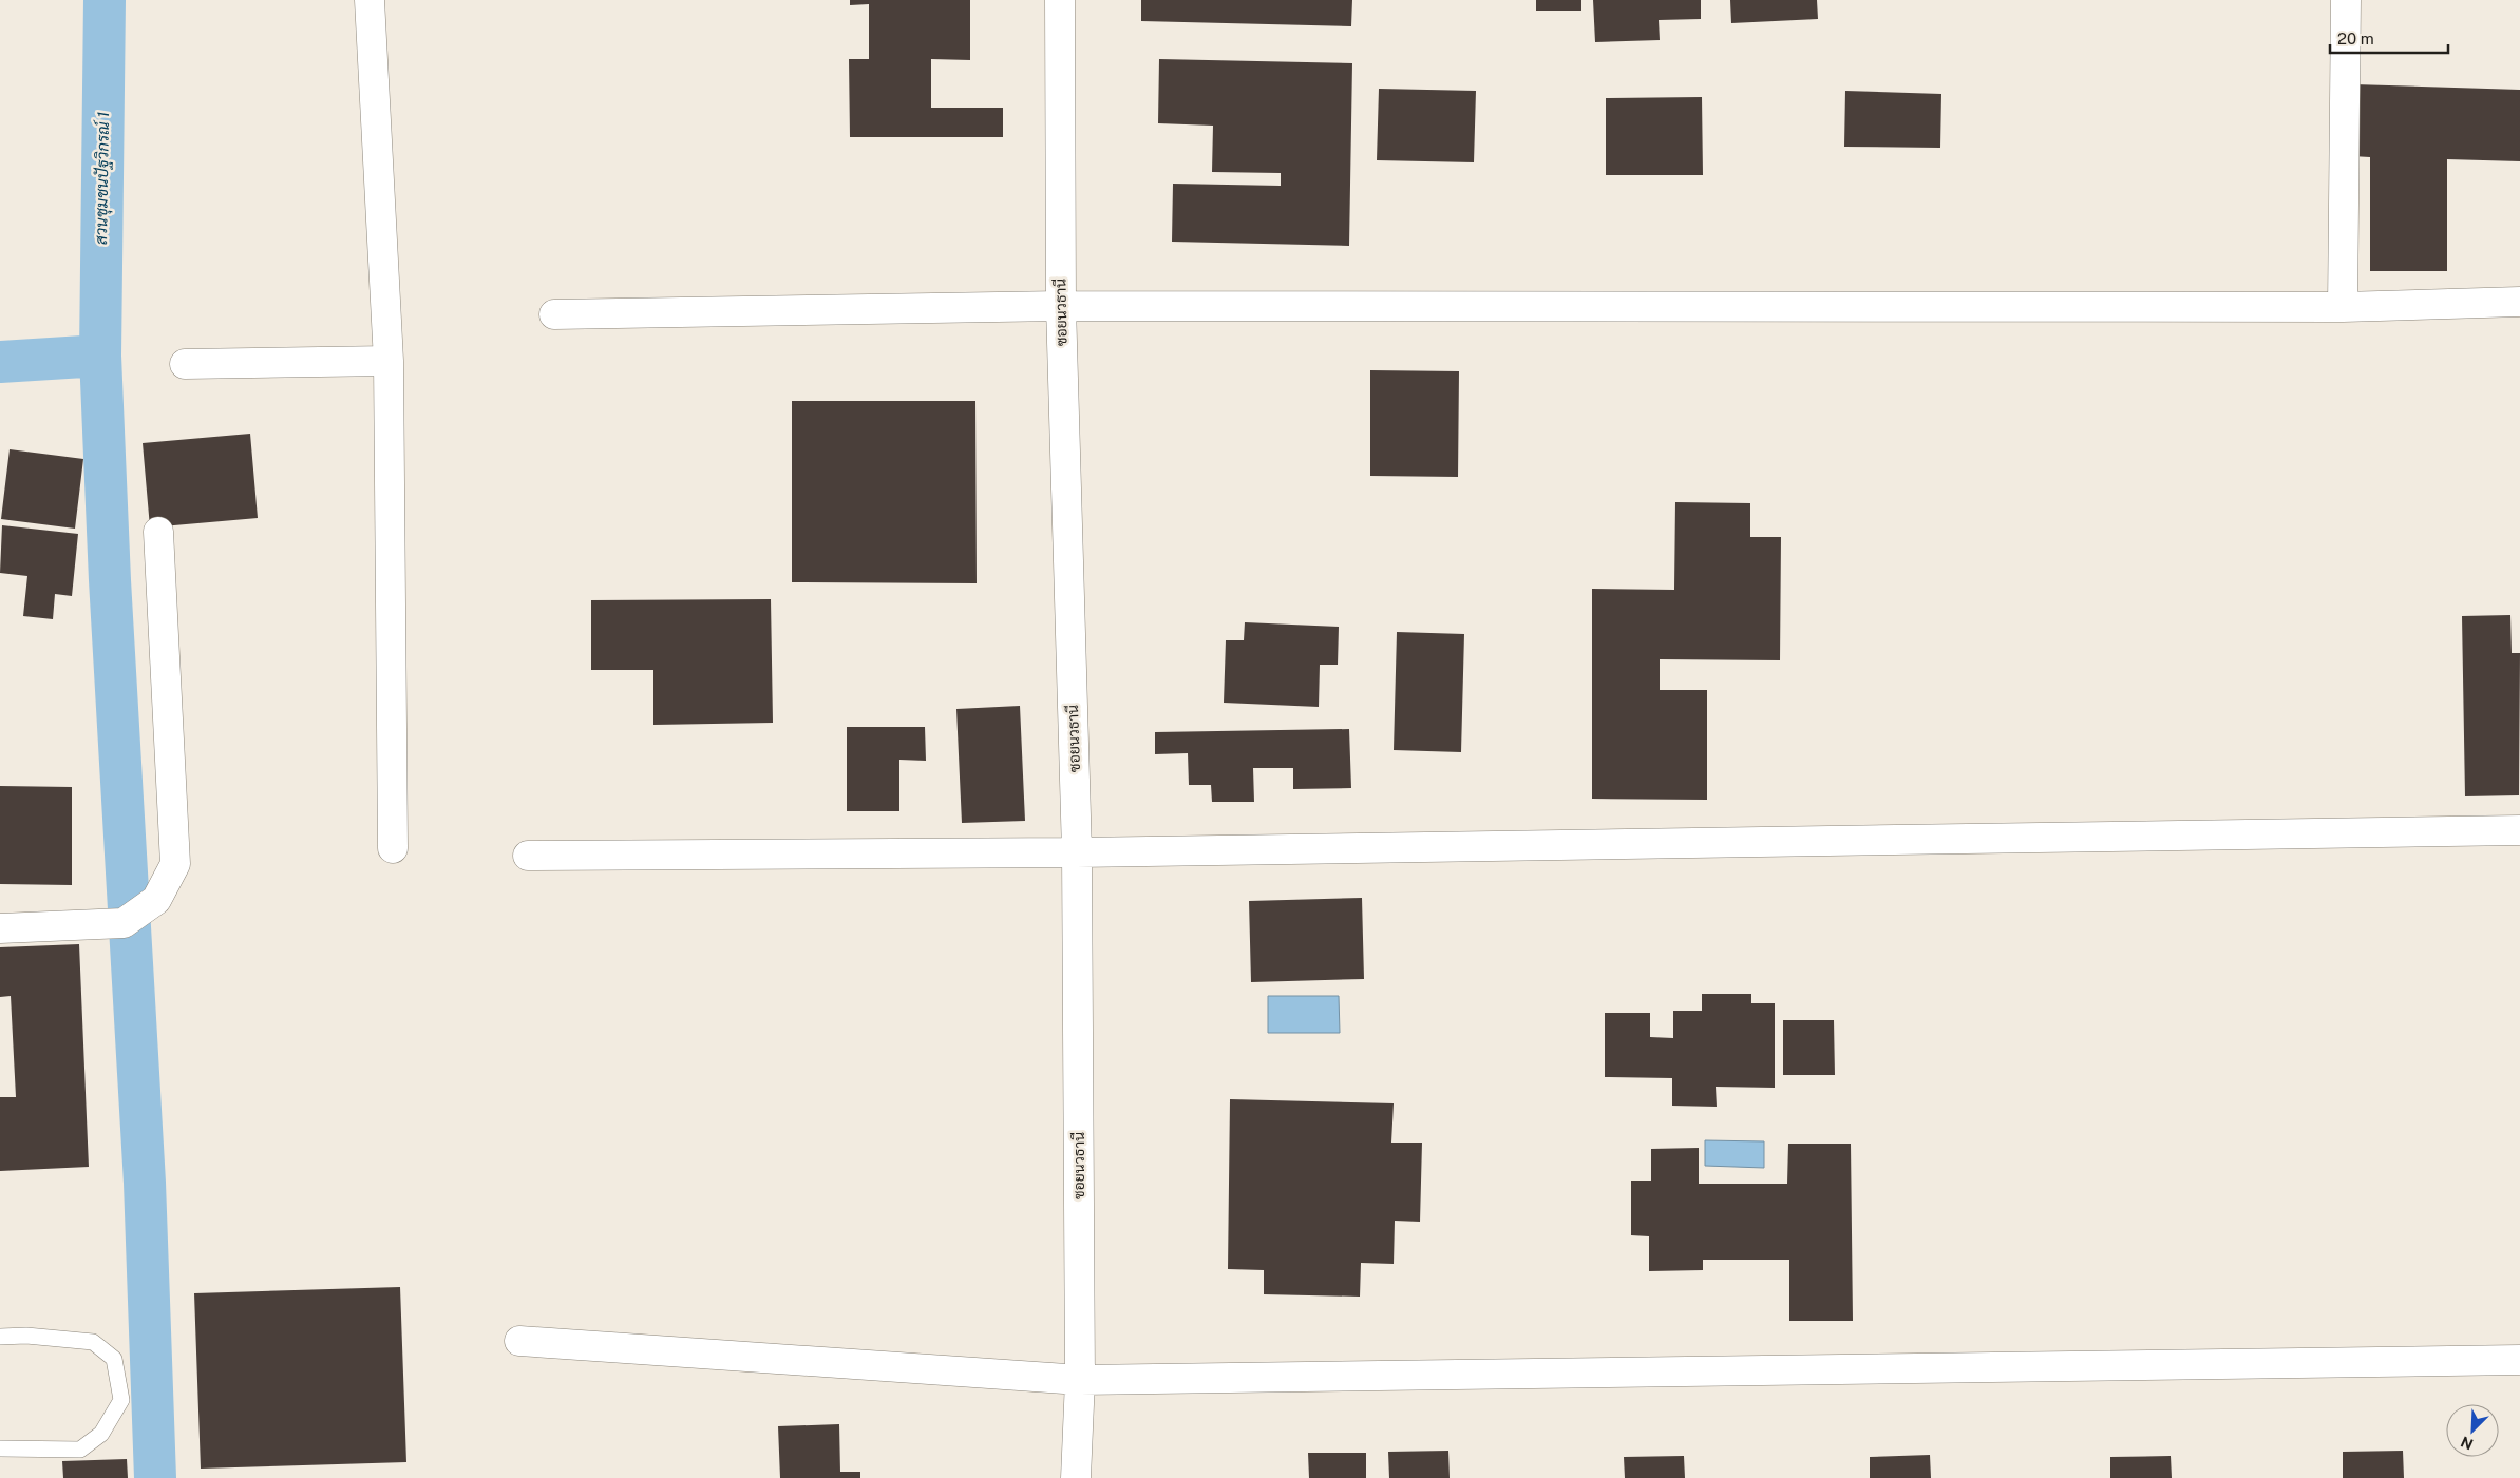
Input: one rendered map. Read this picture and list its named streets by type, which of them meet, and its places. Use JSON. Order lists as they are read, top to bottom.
{
  "streets": {
    "street": ["ซอยนวธานี"]
  },
  "water": ["สวนชุมชนปัฐวิกรณ์ 1"],
  "scale_bar": "20 m",
  "north": "bottom left"
}
